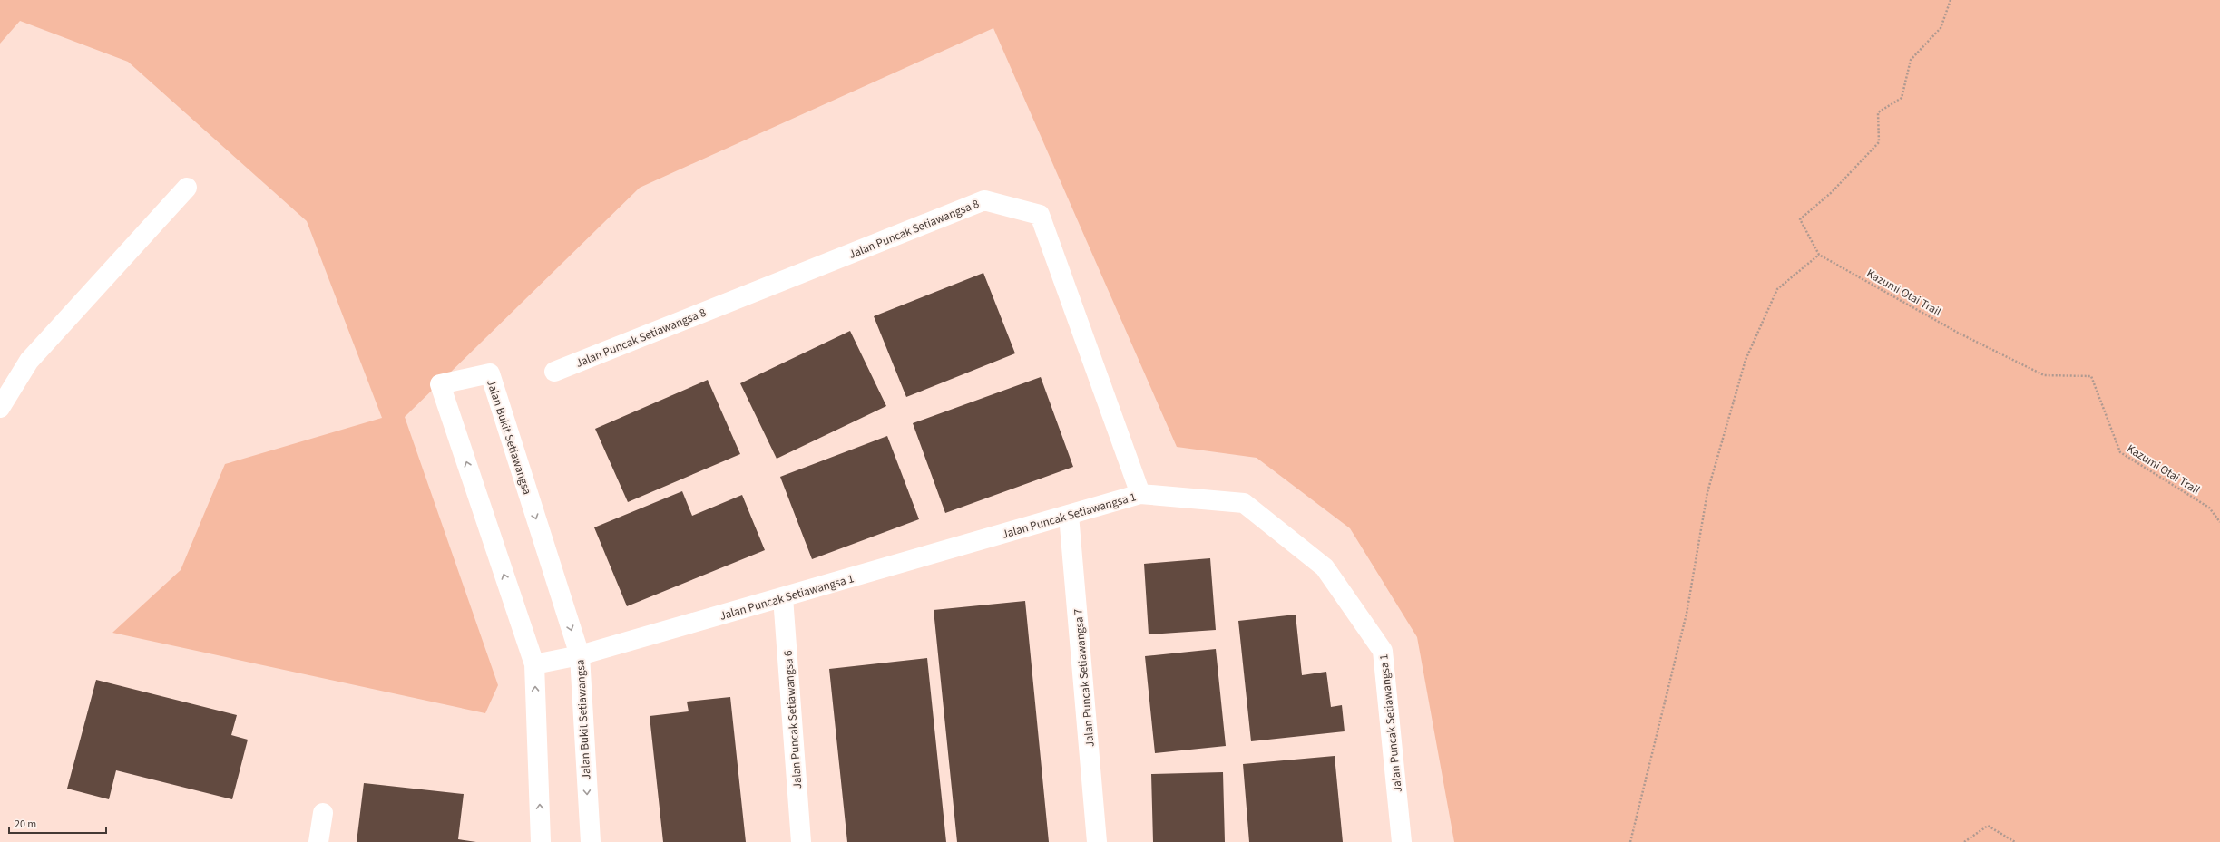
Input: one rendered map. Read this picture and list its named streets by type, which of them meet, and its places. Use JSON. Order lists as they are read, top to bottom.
{
  "streets": {
    "street": [
      "Jalan Puncak Setiawangsa 8",
      "Jalan Bukit Setiawangsa",
      "Jalan Puncak Setiawangsa 1",
      "Jalan Puncak Setiawangsa 7",
      "Jalan Puncak Setiawangsa 6"
    ],
    "path": ["Kazumi Otai Trail"]
  },
  "crossings": [
    ["Jalan Puncak Setiawangsa 8", "Jalan Puncak Setiawangsa 1"],
    ["Jalan Bukit Setiawangsa", "Jalan Puncak Setiawangsa 1"],
    ["Jalan Puncak Setiawangsa 1", "Jalan Puncak Setiawangsa 7"],
    ["Jalan Puncak Setiawangsa 1", "Jalan Puncak Setiawangsa 6"]
  ],
  "scale_bar": "20 m"
}
